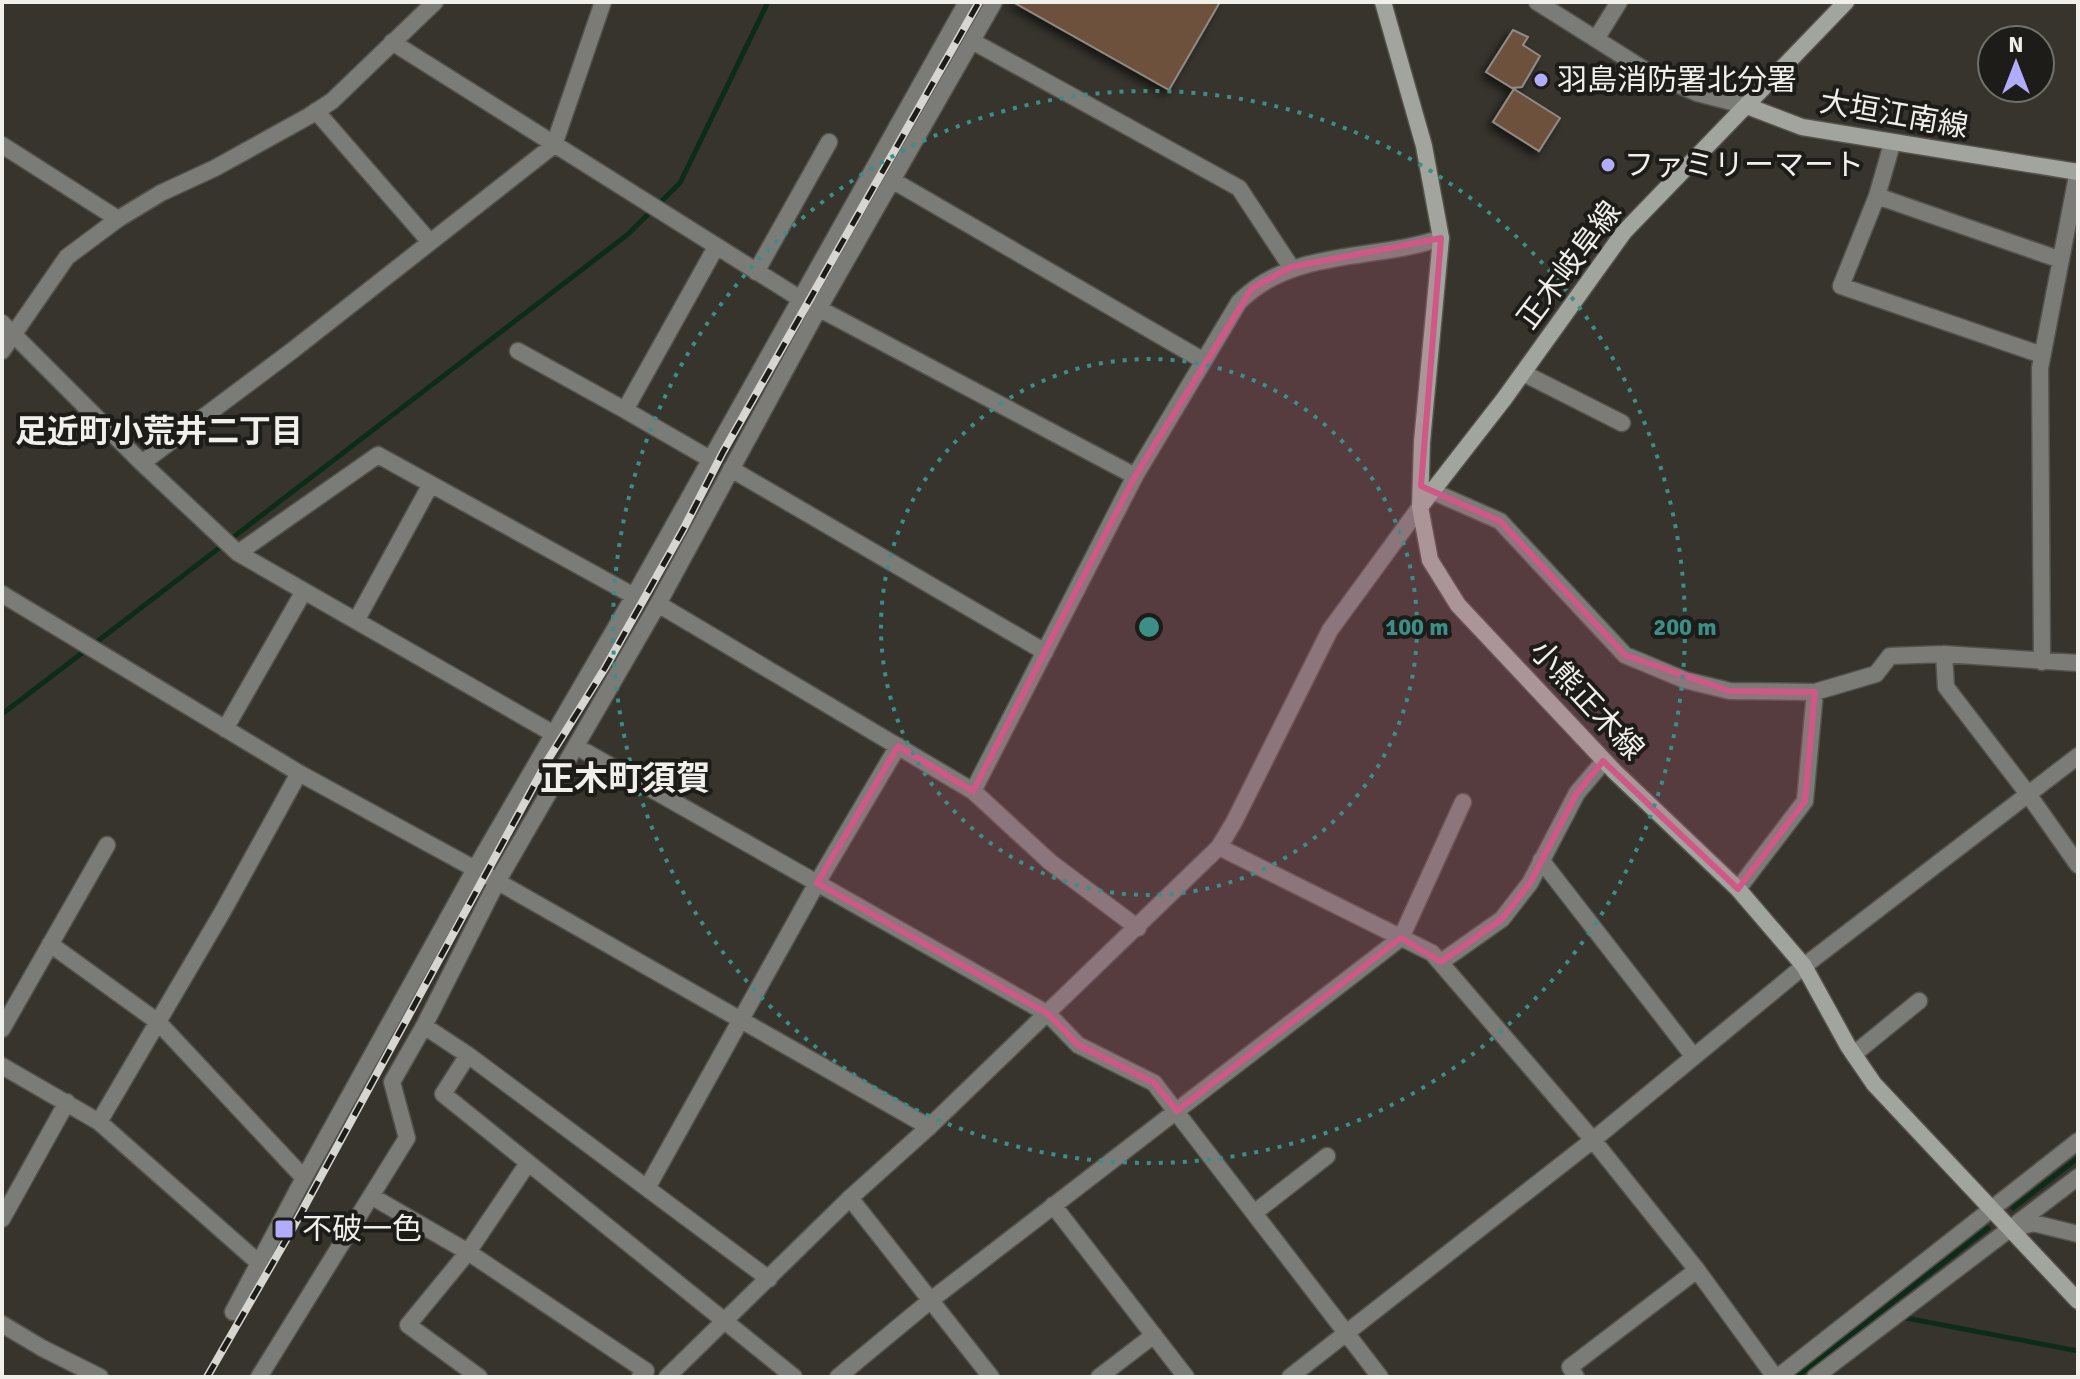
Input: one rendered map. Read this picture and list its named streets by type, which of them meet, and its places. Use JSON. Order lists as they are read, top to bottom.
{
  "streets": {
    "main road": ["大垣江南線", "正木岐阜線", "小熊正木線"]
  },
  "crossings": [
    ["大垣江南線", "正木岐阜線"],
    ["正木岐阜線", "小熊正木線"]
  ],
  "districts": ["足近町小荒井二丁目", "正木町須賀"],
  "places": {
    "other": ["羽島消防署北分署", "ファミリーマート"],
    "transit": ["不破一色"]
  },
  "north": "top",
  "rings": ["100 m", "200 m"]
}
